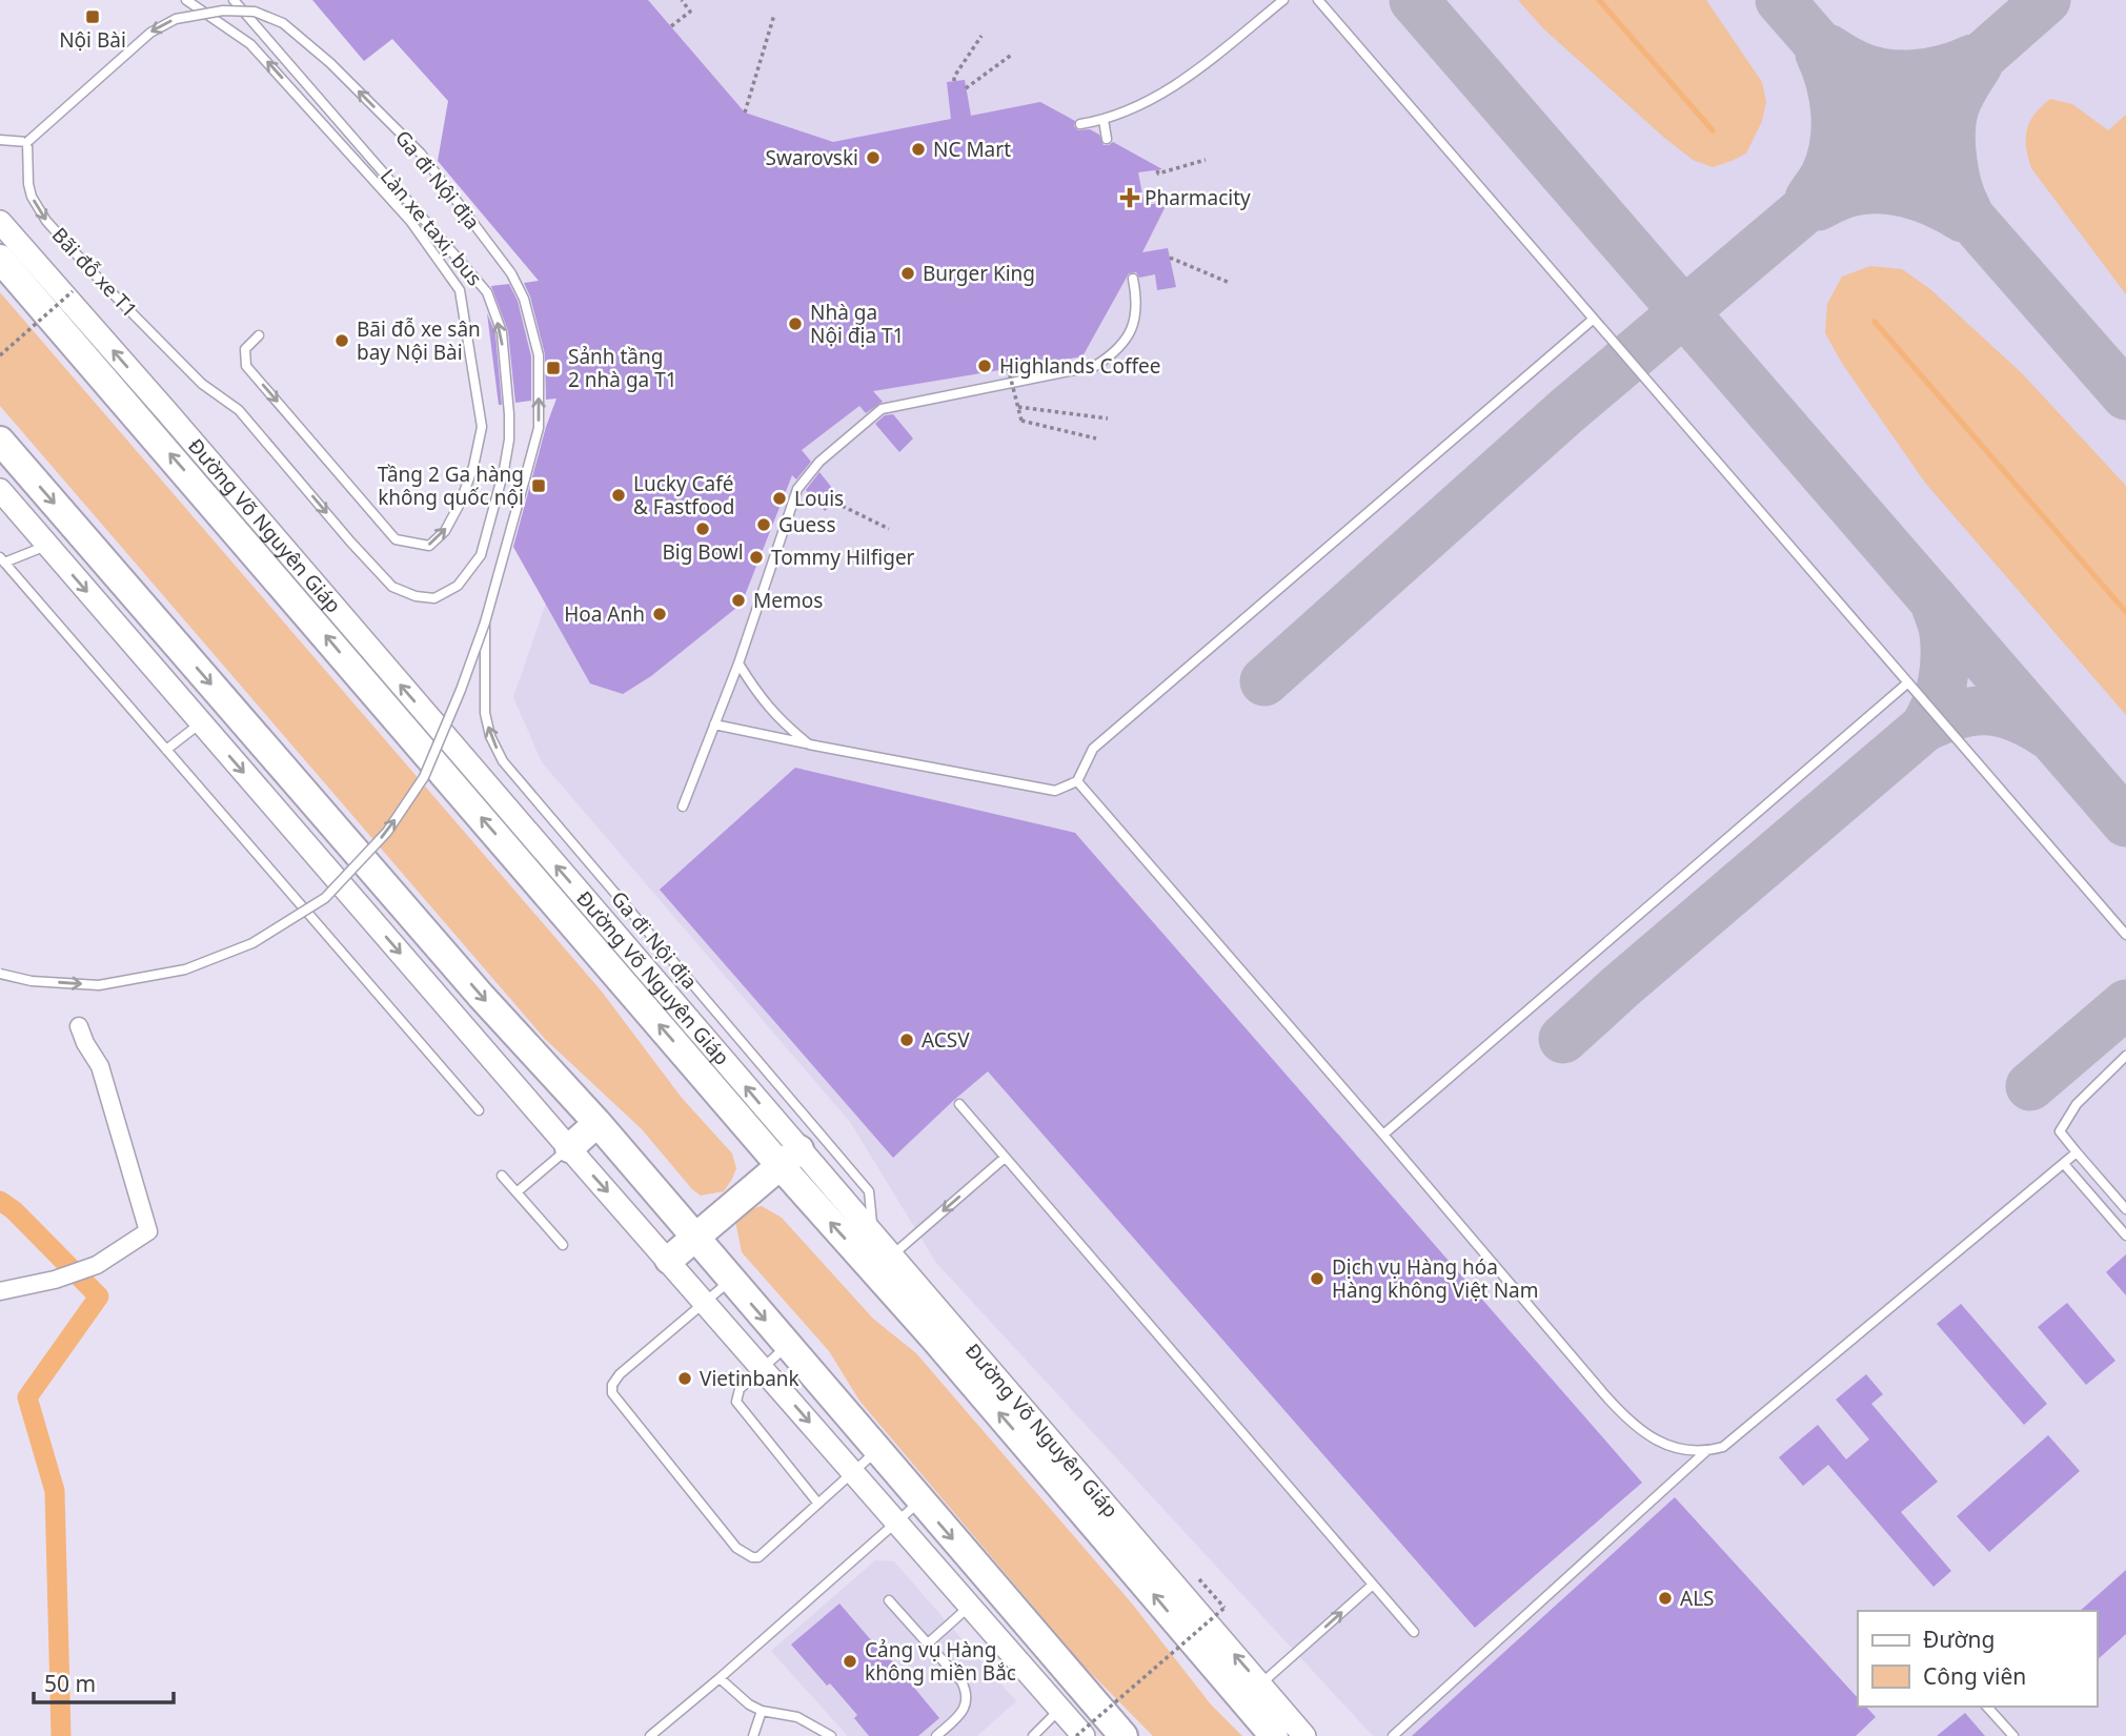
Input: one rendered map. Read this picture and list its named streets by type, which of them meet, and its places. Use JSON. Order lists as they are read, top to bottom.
{
  "streets": {
    "highway": ["Đường Võ Nguyên Giáp"],
    "lane": ["Ga đi Nội địa", "Làn xe taxi, bus", "Bãi đỗ xe T1"]
  },
  "crossings": [
    ["Ga đi Nội địa", "Bãi đỗ xe T1"],
    ["Ga đi Nội địa", "Đường Võ Nguyên Giáp"],
    ["Làn xe taxi, bus", "Bãi đỗ xe T1"]
  ],
  "one_way": ["Bãi đỗ xe T1"],
  "places": {
    "transit": ["Nội Bài", "Sảnh tầng 2 nhà ga T1", "Tầng 2 Ga hàng không quốc nội"],
    "other": [
      "NC Mart",
      "Swarovski",
      "Burger King",
      "Nhà ga Nội địa T1",
      "Bãi đỗ xe sân bay Nội Bài",
      "Highlands Coffee",
      "Lucky Café & Fastfood",
      "Louis",
      "Guess",
      "Big Bowl",
      "Tommy Hilfiger",
      "Memos",
      "Hoa Anh",
      "ACSV",
      "Dịch vụ Hàng hóa Hàng không Việt Nam",
      "Vietinbank",
      "ALS",
      "Cảng vụ Hàng không miền Bắc"
    ],
    "health": ["Pharmacity"]
  },
  "legend": ["Đường", "Công viên"],
  "scale_bar": "50 m"
}
